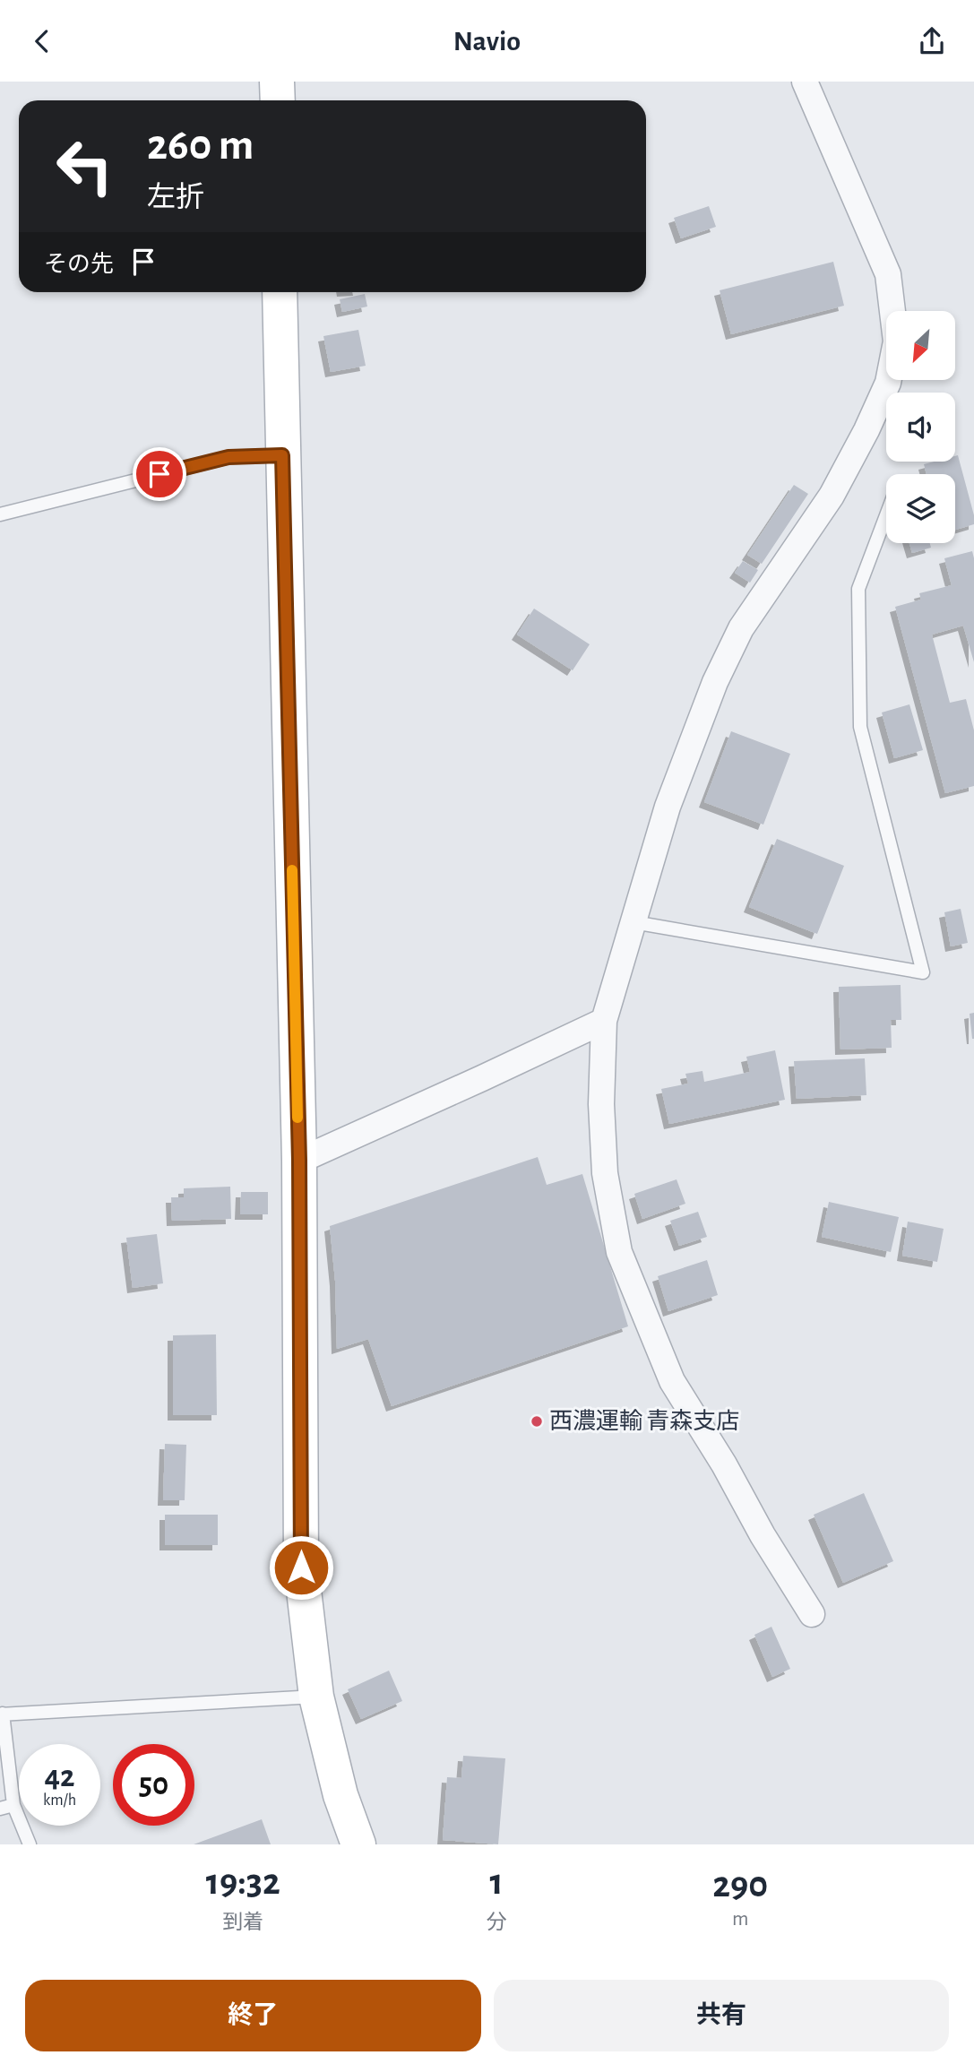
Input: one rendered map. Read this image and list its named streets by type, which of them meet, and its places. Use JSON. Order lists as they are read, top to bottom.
{
  "places": ["西濃運輸 青森支店"],
  "north": "bottom left",
  "page": {
    "header": "Navio",
    "turn": ["260 m", "左折"],
    "then": "その先",
    "speed": "42 km/h",
    "limit": "50",
    "eta": [
      "19:32",
      "到着",
      "1",
      "分",
      "290",
      "m"
    ],
    "buttons": ["終了", "共有"]
  }
}
